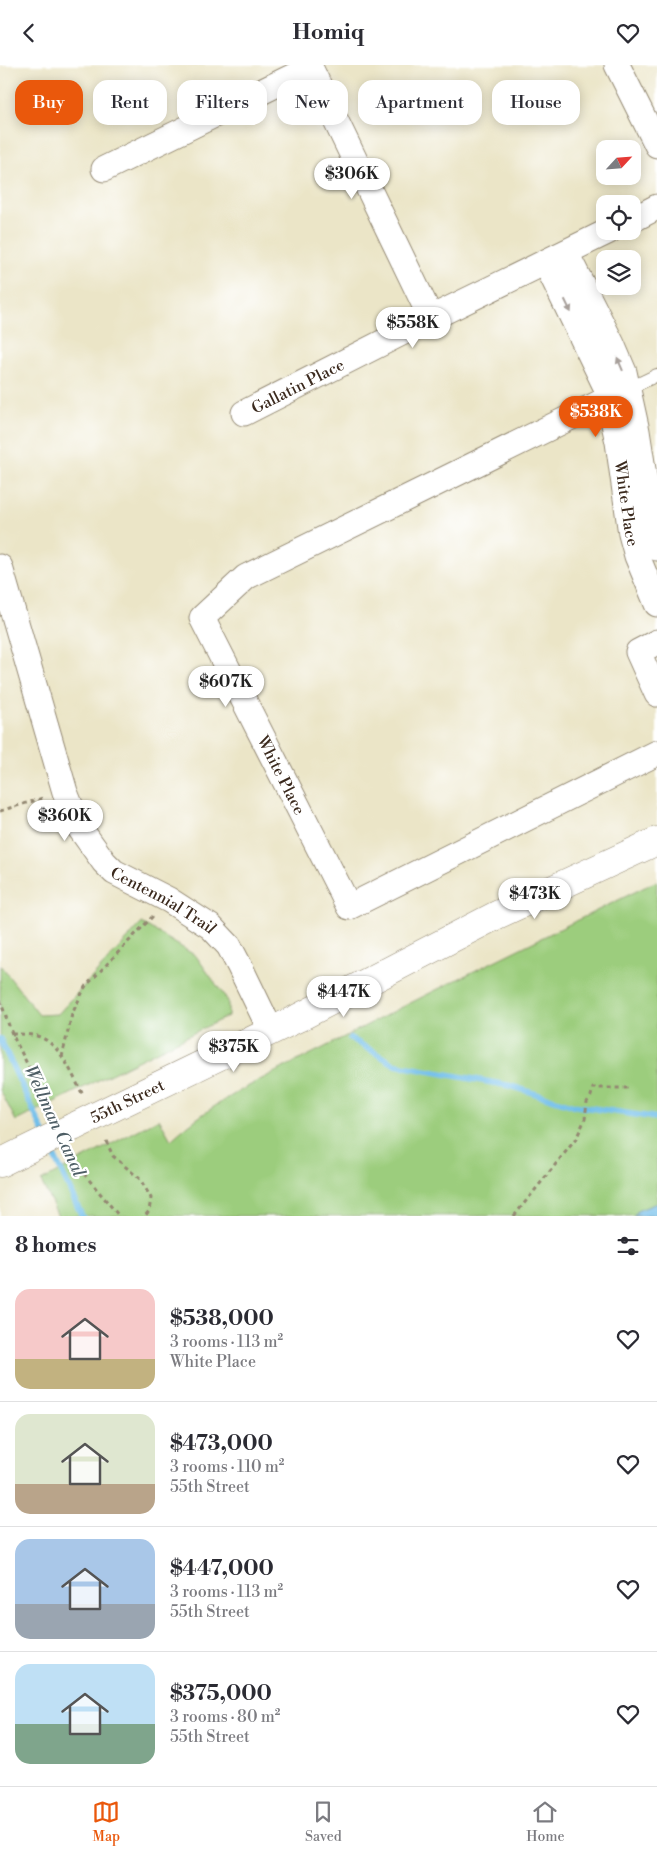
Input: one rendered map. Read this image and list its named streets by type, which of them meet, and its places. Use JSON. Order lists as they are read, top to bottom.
{
  "streets": {
    "main road": ["55th Street"],
    "street": ["Gallatin Place", "White Place", "Centennial Trail"]
  },
  "crossings": [
    ["Gallatin Place", "White Place"],
    ["Centennial Trail", "55th Street"]
  ],
  "water": ["Wellman Canal"],
  "north": "top right",
  "page": {
    "header": "Homiq",
    "chip": [
      "Buy",
      "Rent",
      "Filters",
      "New",
      "Apartment",
      "House"
    ],
    "price": [
      "$306K",
      "$558K",
      "$538K",
      "$607K",
      "$360K",
      "$473K",
      "$447K",
      "$375K"
    ],
    "heading": "8 homes",
    "list": [
      {
        "name": "$538,000",
        "note": "3 rooms · 113 m² · White Place"
      },
      {
        "name": "$473,000",
        "note": "3 rooms · 110 m² · 55th Street"
      },
      {
        "name": "$447,000",
        "note": "3 rooms · 113 m² · 55th Street"
      },
      {
        "name": "$375,000",
        "note": "3 rooms · 80 m² · 55th Street"
      }
    ],
    "tabs": ["Map", "Saved", "Home"]
  }
}
